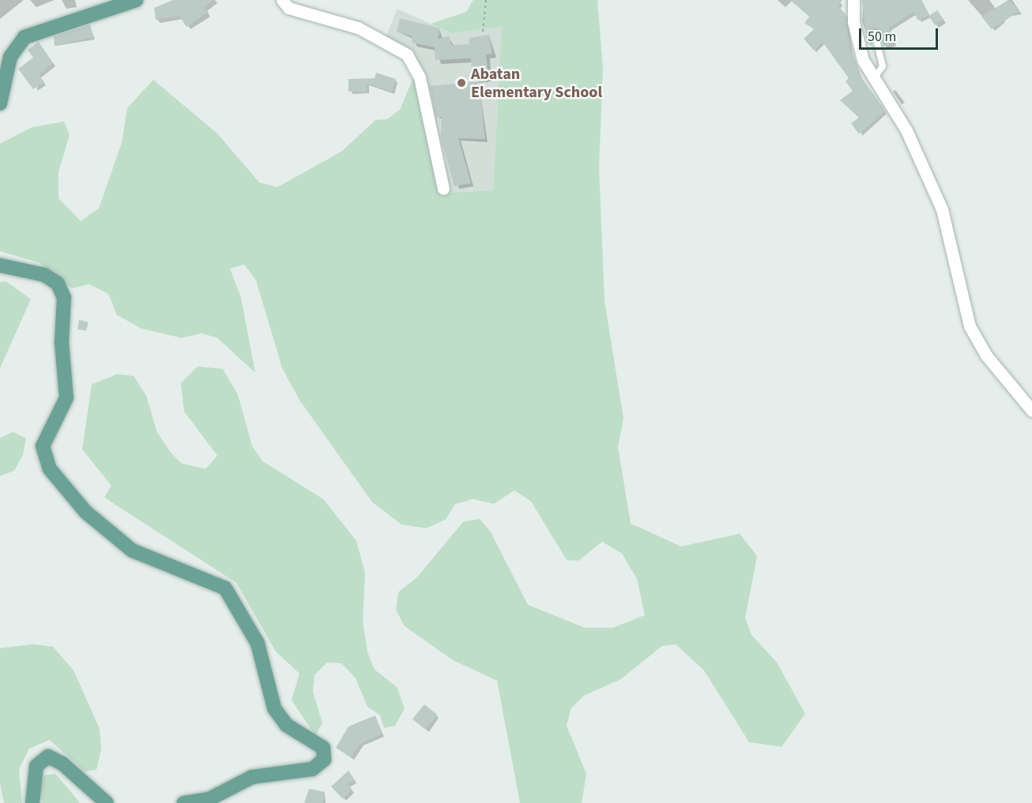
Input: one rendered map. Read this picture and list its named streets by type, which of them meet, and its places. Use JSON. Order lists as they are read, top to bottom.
{
  "places": ["Abatan Elementary School"],
  "scale_bar": "50 m"
}
